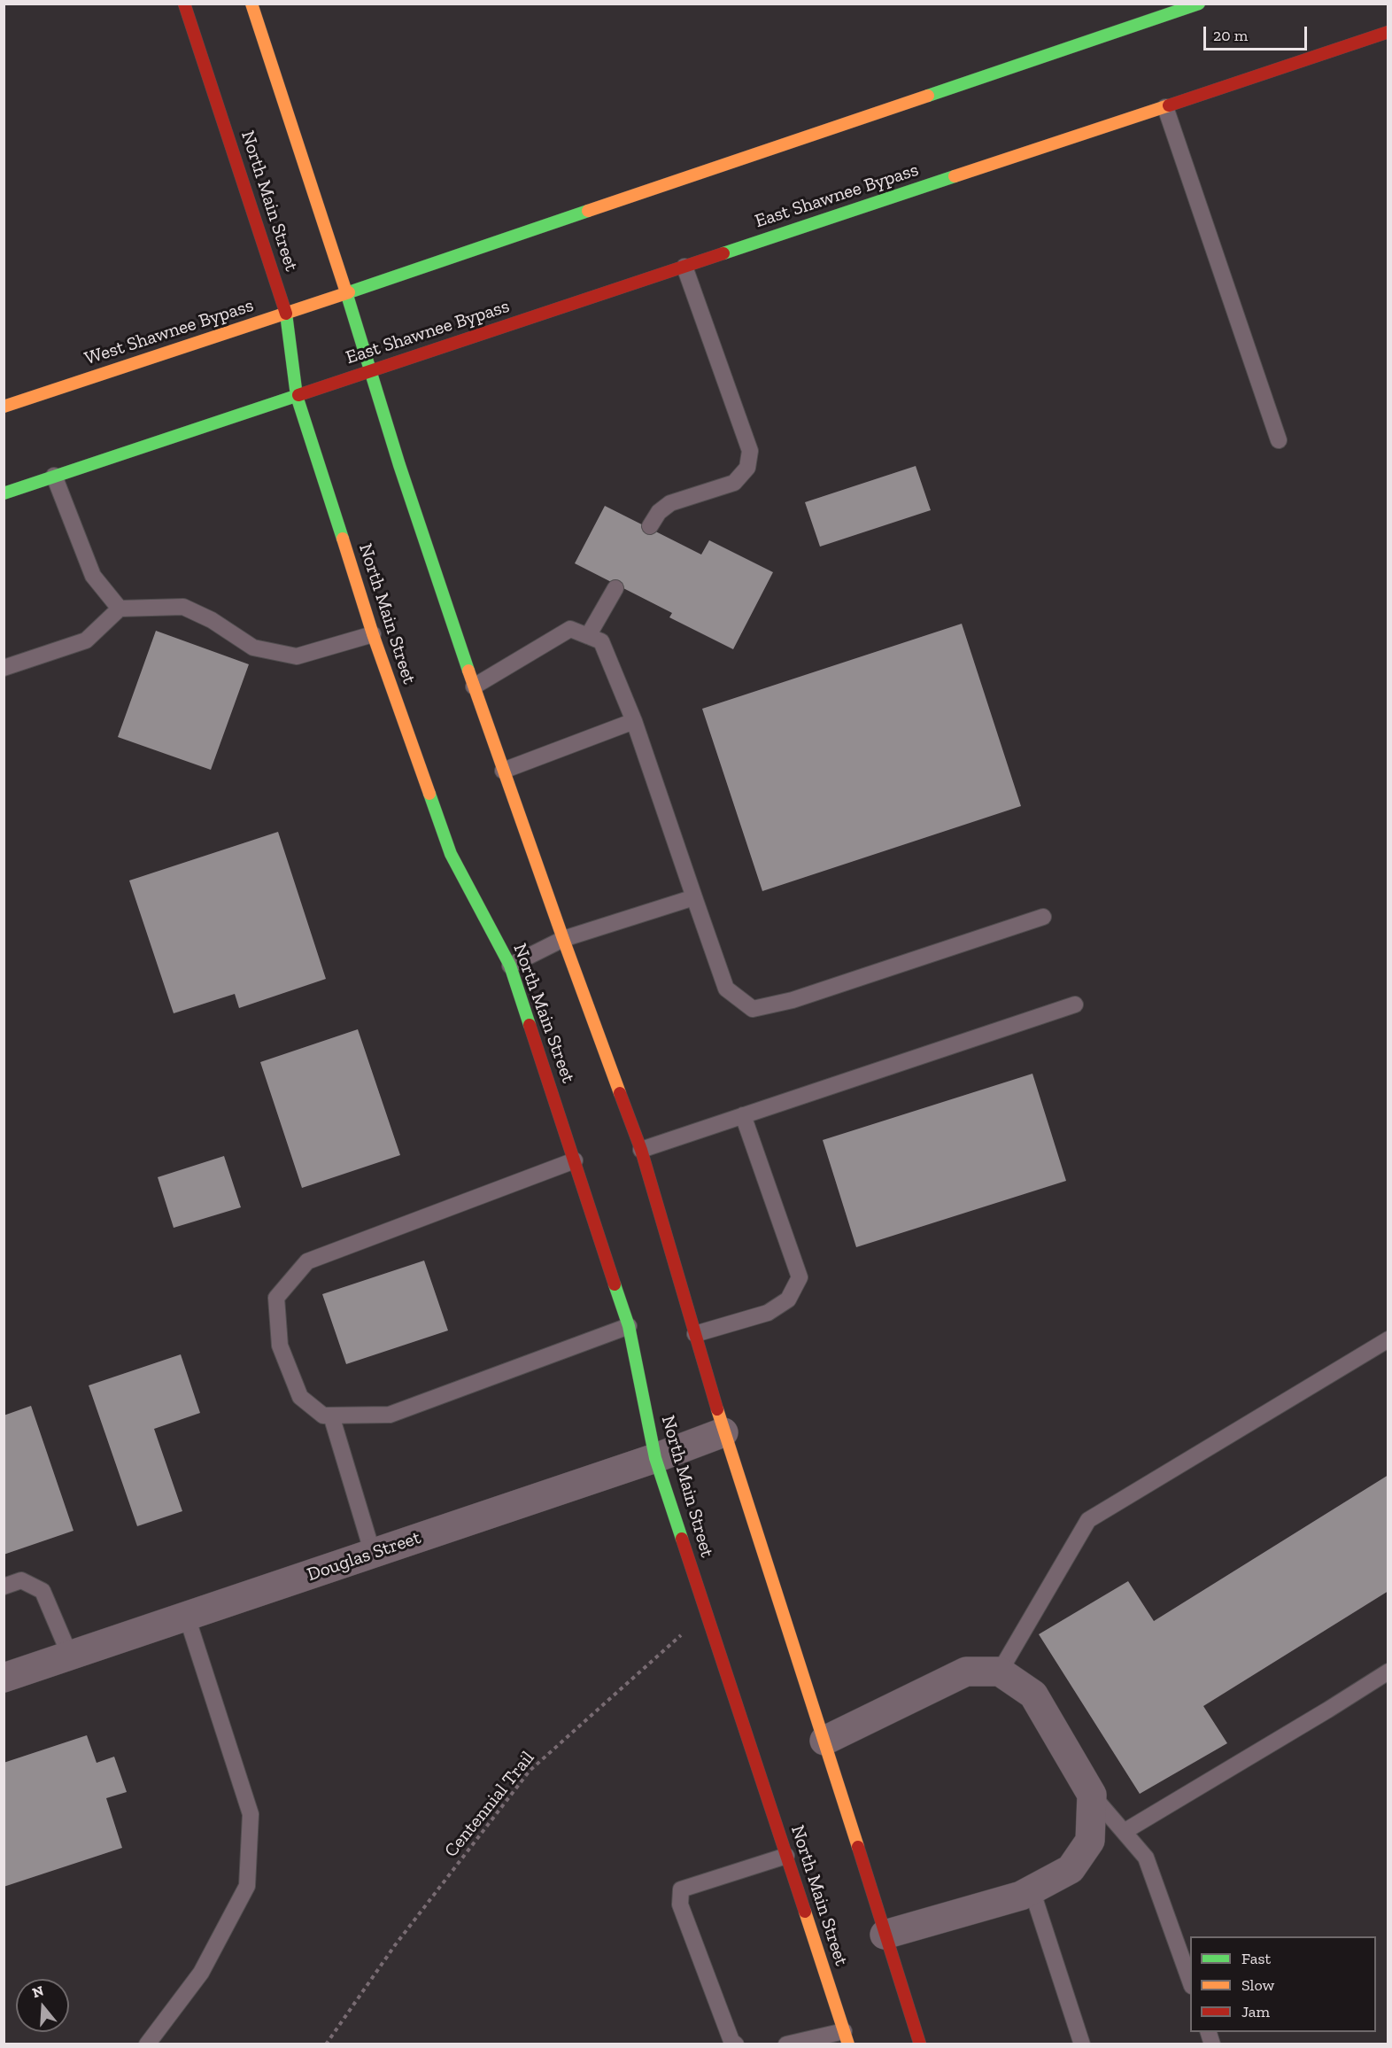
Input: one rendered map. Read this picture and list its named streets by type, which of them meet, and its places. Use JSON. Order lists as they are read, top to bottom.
{
  "streets": {
    "main road": ["East Shawnee Bypass", "North Main Street", "West Shawnee Bypass"],
    "street": ["Douglas Street"],
    "path": ["Centennial Trail"]
  },
  "crossings": [
    ["East Shawnee Bypass", "North Main Street"],
    ["North Main Street", "West Shawnee Bypass"],
    ["North Main Street", "Douglas Street"],
    ["North Main Street", "Centennial Trail"]
  ],
  "legend": ["Fast", "Slow", "Jam"],
  "scale_bar": "20 m",
  "north": "top"
}
